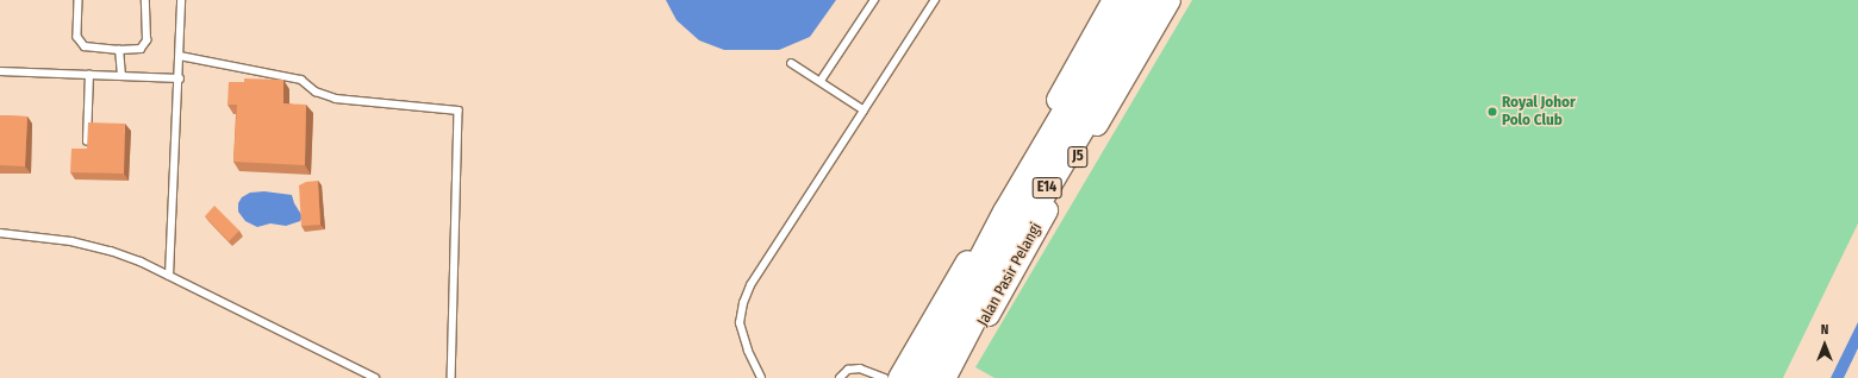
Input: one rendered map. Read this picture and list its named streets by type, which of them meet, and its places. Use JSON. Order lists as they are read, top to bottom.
{
  "streets": {
    "highway": ["E14"],
    "main road": ["J5", "Jalan Pasir Pelangi"]
  },
  "places": ["Royal Johor Polo Club"],
  "north": "top"
}
